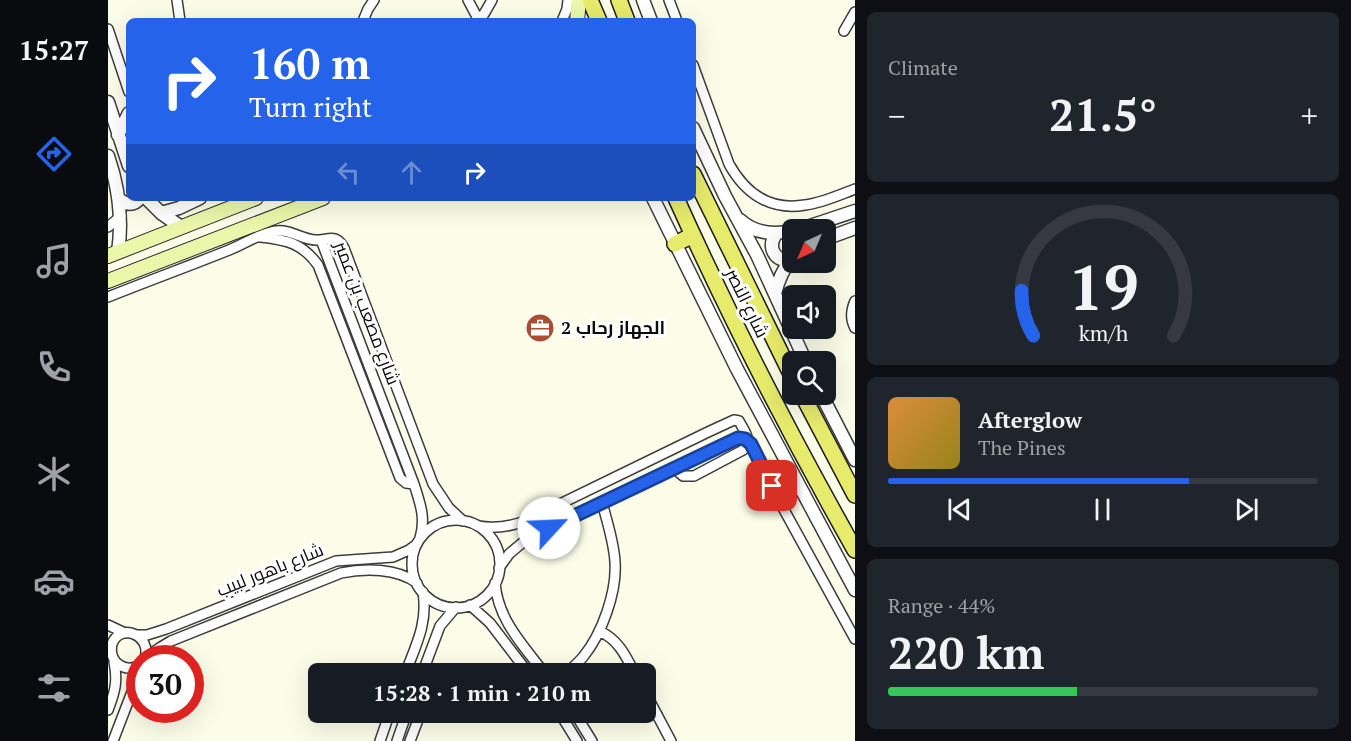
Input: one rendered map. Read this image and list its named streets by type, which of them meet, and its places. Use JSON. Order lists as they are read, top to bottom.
{
  "streets": {
    "main road": ["شارع النصر"],
    "street": ["شارع مصعب بن عمير", "شارع باهور لبيب"]
  },
  "crossings": [
    ["شارع مصعب بن عمير", "شارع باهور لبيب"]
  ],
  "places": {
    "office": ["الجهاز رحاب 2"]
  },
  "north": "bottom left",
  "page": {
    "tabs": "15:27",
    "tile": [
      "Climate",
      ["Range · 44%", "220 km"]
    ],
    "turn": ["160 m", "Turn right"],
    "heat": ["−", "21.5°", "+"],
    "song": ["Afterglow", "The Pines"],
    "limit": "30",
    "trip": "15:28 · 1 min · 210 m",
    "gauge": ["19", "km/h"]
  }
}
